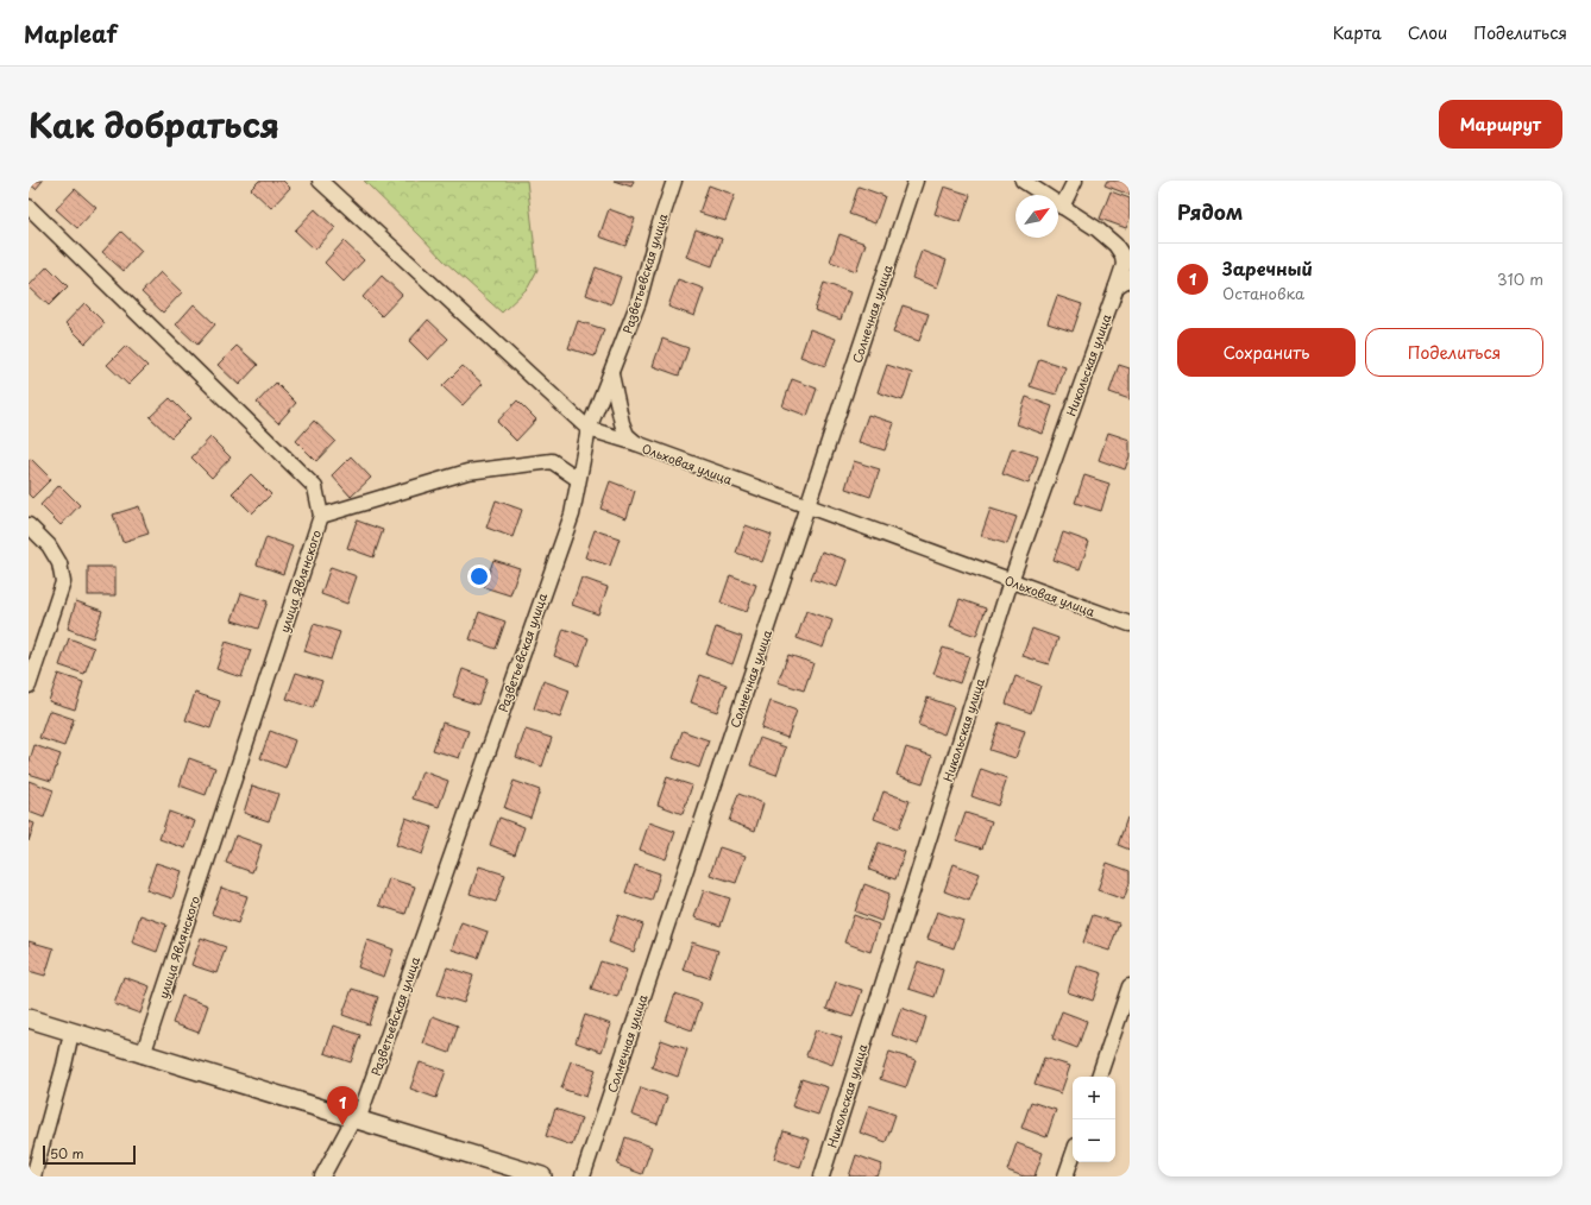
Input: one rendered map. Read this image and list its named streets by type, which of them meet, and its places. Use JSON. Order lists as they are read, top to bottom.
{
  "streets": {
    "street": [
      "Разветьевская улица",
      "Солнечная улица",
      "Никольская улица",
      "Ольховая улица",
      "улица Являнского"
    ]
  },
  "crossings": [
    ["Разветьевская улица", "Ольховая улица"],
    ["Солнечная улица", "Ольховая улица"],
    ["Никольская улица", "Ольховая улица"]
  ],
  "scale_bar": "50 m",
  "north": "top right",
  "page": {
    "header": "Mapleaf",
    "nav": ["Карта", "Слои", "Поделиться"],
    "title": "Как добраться",
    "buttons": [
      "Маршрут",
      ["Сохранить", "Поделиться"]
    ],
    "heading": "Рядом",
    "list": [
      {
        "mark": "1",
        "name": "Заречный",
        "note": "Остановка",
        "value": "310 m"
      }
    ],
    "map_buttons": ["+", "−"],
    "pins": "1",
    "scale": "50 m"
  }
}
